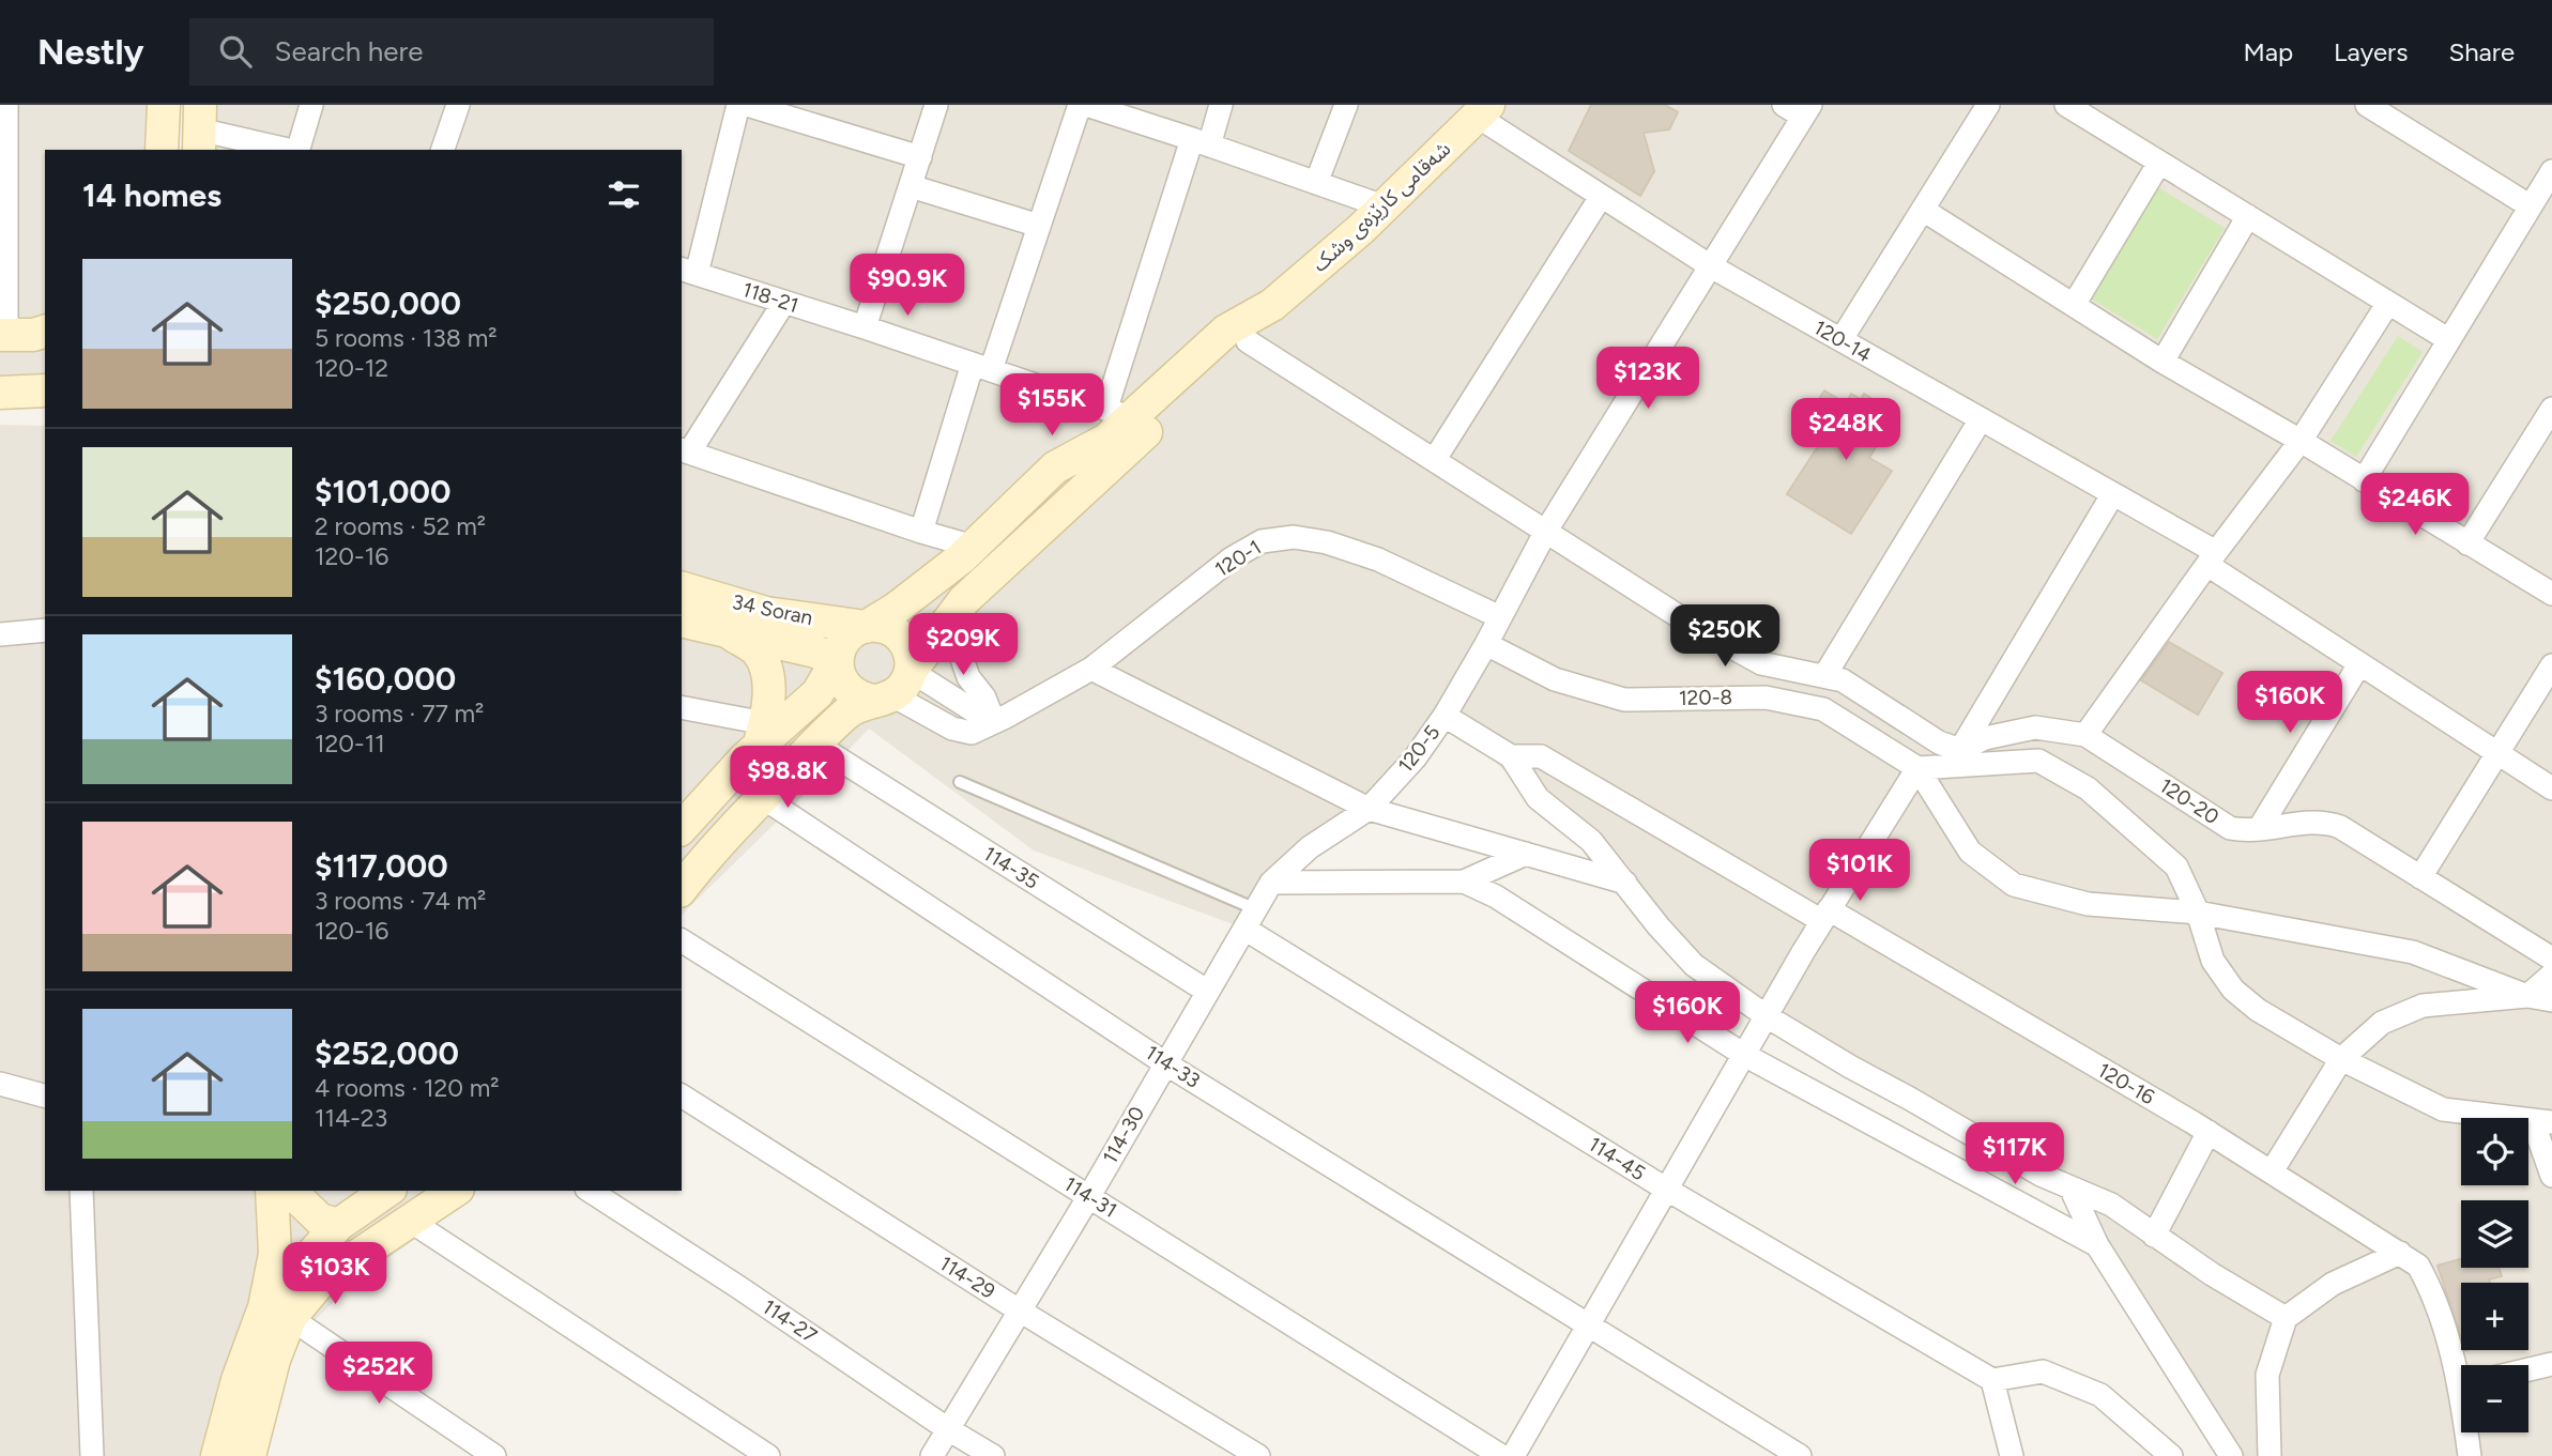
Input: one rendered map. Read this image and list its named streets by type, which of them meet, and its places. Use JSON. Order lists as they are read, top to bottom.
{
  "streets": {
    "main road": ["شەقامی کارێزەی وشک", "34 Soran"],
    "street": [
      "118-21",
      "120-14",
      "120-1",
      "120-8",
      "120-5",
      "120-20",
      "114-35",
      "114-33",
      "120-16",
      "114-30",
      "114-45",
      "114-31",
      "114-29",
      "114-27"
    ]
  },
  "crossings": [
    ["شەقامی کارێزەی وشک", "120-14"],
    ["شەقامی کارێزەی وشک", "120-1"],
    ["شەقامی کارێزەی وشک", "34 Soran"],
    ["شەقامی کارێزەی وشک", "114-35"],
    ["شەقامی کارێزەی وشک", "114-33"],
    ["120-14", "120-5"],
    ["120-1", "34 Soran"],
    ["120-1", "120-5"],
    ["120-8", "120-5"],
    ["120-5", "114-30"],
    ["120-5", "114-45"],
    ["114-35", "114-30"],
    ["114-33", "114-30"],
    ["114-30", "114-45"],
    ["114-30", "114-31"],
    ["114-30", "114-29"],
    ["114-30", "114-27"]
  ],
  "page": {
    "header": "Nestly",
    "search": "Search here",
    "nav": ["Map", "Layers", "Share"],
    "heading": "14 homes",
    "list": [
      {
        "name": "$250,000",
        "note": "5 rooms · 138 m² · 120-12"
      },
      {
        "name": "$101,000",
        "note": "2 rooms · 52 m² · 120-16"
      },
      {
        "name": "$160,000",
        "note": "3 rooms · 77 m² · 120-11"
      },
      {
        "name": "$117,000",
        "note": "3 rooms · 74 m² · 120-16"
      },
      {
        "name": "$252,000",
        "note": "4 rooms · 120 m² · 114-23"
      }
    ],
    "price": [
      "$90.9K",
      "$123K",
      "$155K",
      "$248K",
      "$246K",
      "$250K",
      "$209K",
      "$160K",
      "$98.8K",
      "$101K",
      "$160K",
      "$117K",
      "$103K",
      "$252K"
    ],
    "map_buttons": ["+", "−"]
  }
}
